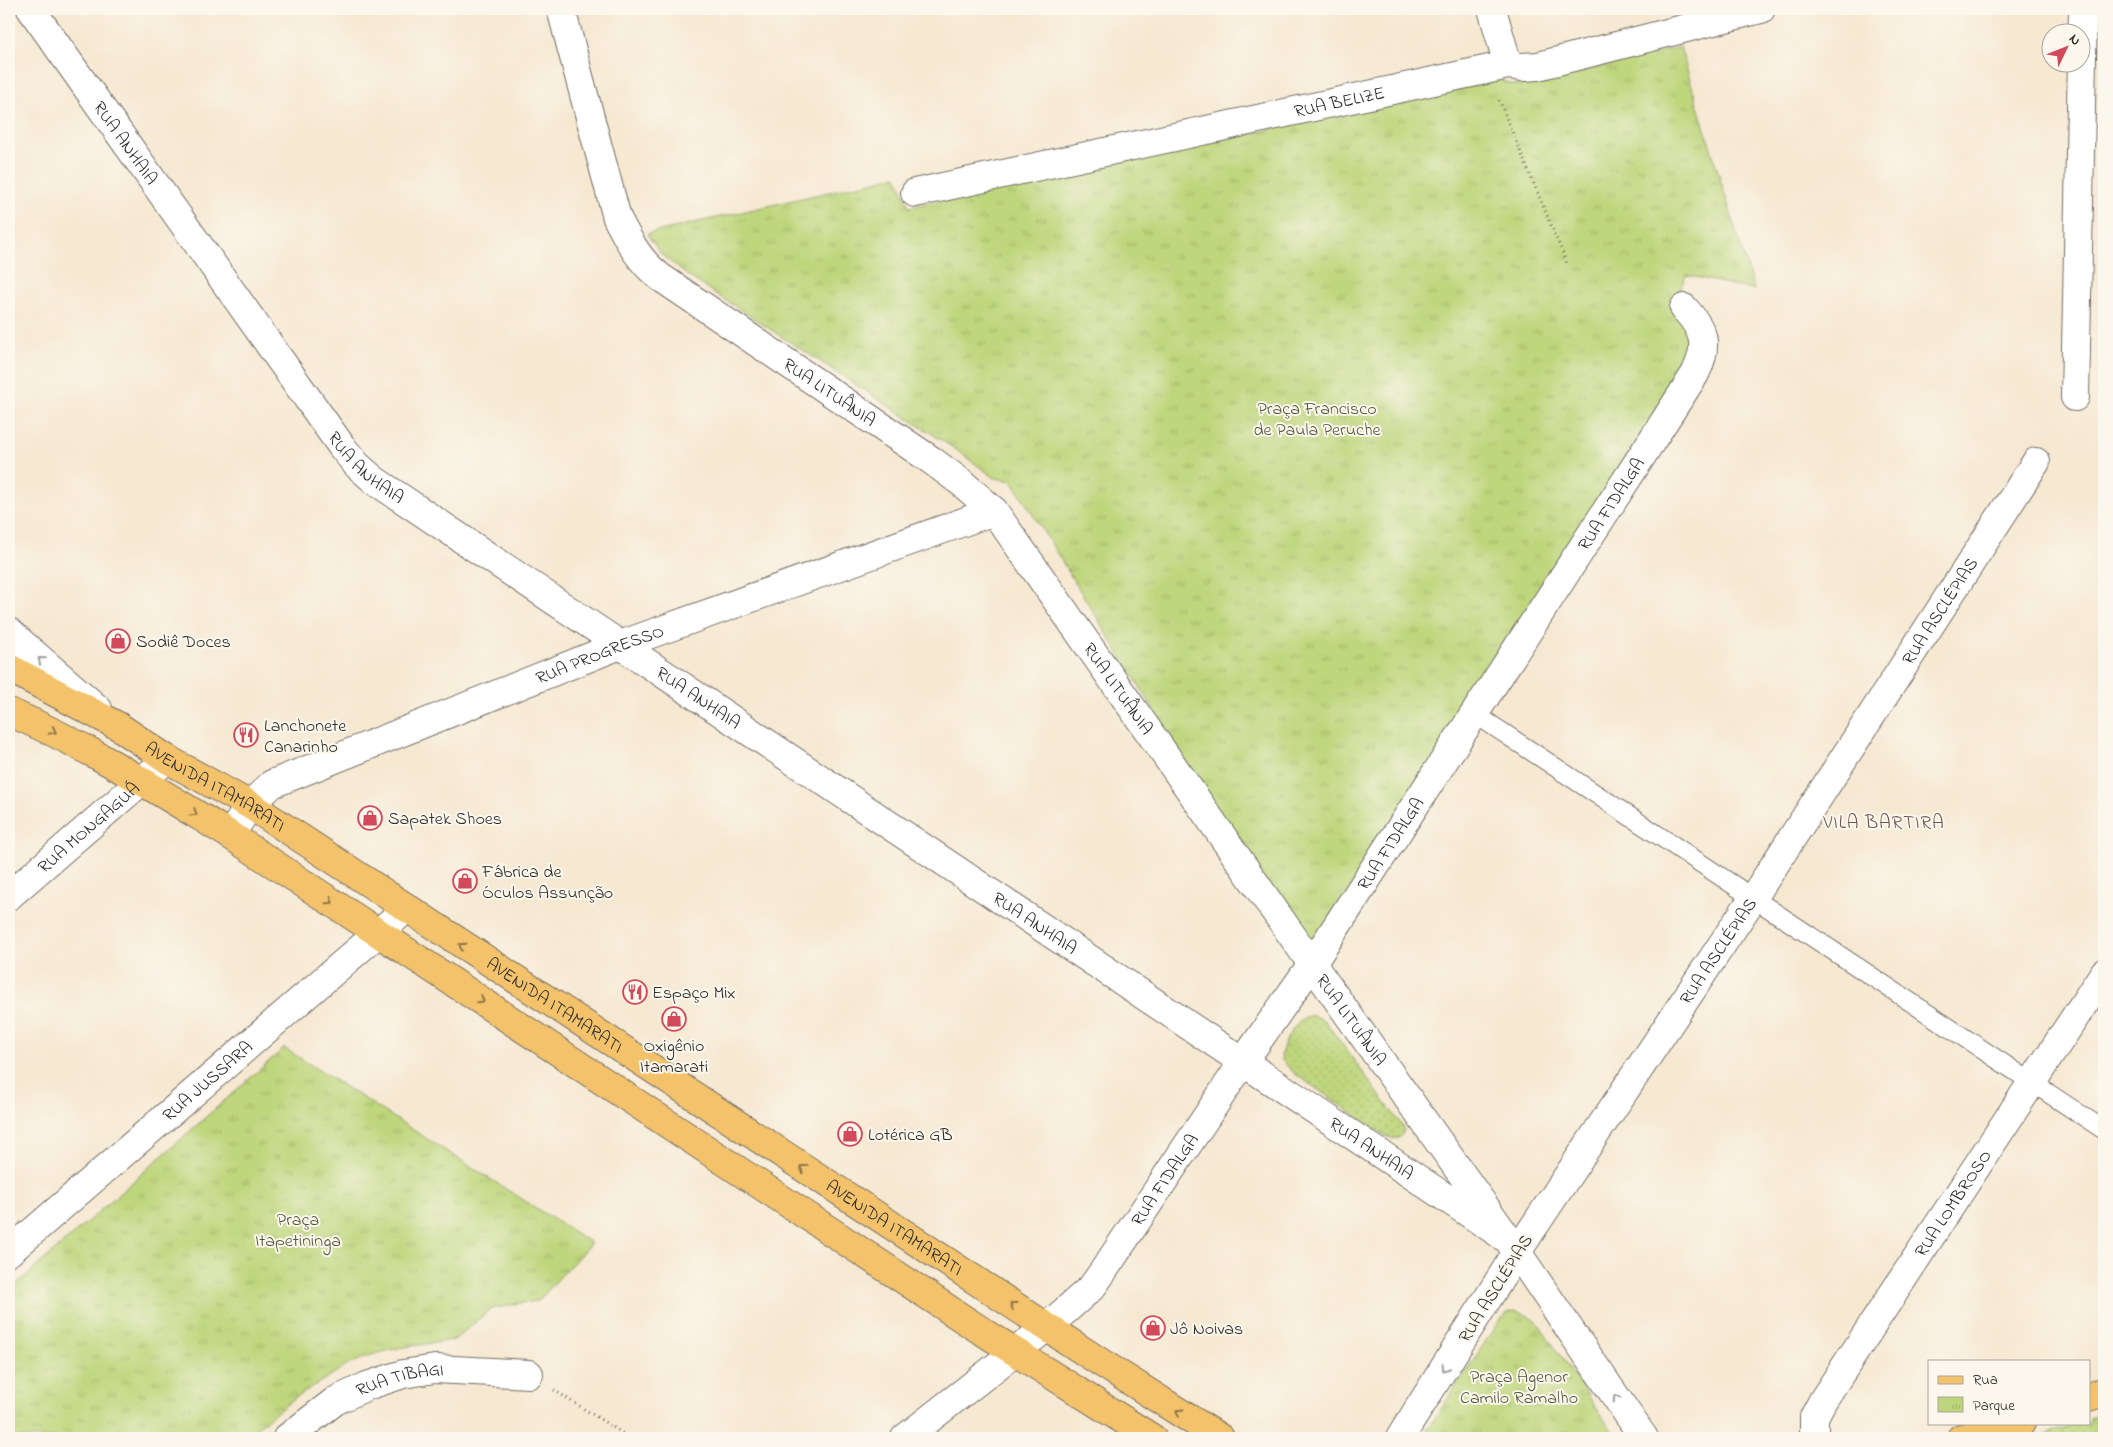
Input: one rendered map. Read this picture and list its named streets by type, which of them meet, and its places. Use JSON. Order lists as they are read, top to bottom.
{
  "streets": {
    "main road": ["AVENIDA ITAMARATI"],
    "street": [
      "RUA BELIZE",
      "RUA ANHAIA",
      "RUA LITUÂNIA",
      "RUA FIDALGA",
      "RUA ASCLÉPIAS",
      "RUA PROGRESSO",
      "RUA MONGAGUÁ",
      "RUA JUSSARA",
      "RUA LOMBROSO",
      "RUA TIBAGI"
    ]
  },
  "crossings": [
    ["RUA ANHAIA", "RUA LITUÂNIA"],
    ["RUA ANHAIA", "RUA FIDALGA"],
    ["RUA ANHAIA", "RUA ASCLÉPIAS"],
    ["RUA ANHAIA", "RUA PROGRESSO"],
    ["RUA LITUÂNIA", "RUA FIDALGA"],
    ["RUA LITUÂNIA", "RUA ASCLÉPIAS"],
    ["RUA LITUÂNIA", "RUA PROGRESSO"],
    ["RUA FIDALGA", "AVENIDA ITAMARATI"],
    ["RUA PROGRESSO", "AVENIDA ITAMARATI"],
    ["AVENIDA ITAMARATI", "RUA MONGAGUÁ"],
    ["AVENIDA ITAMARATI", "RUA JUSSARA"]
  ],
  "districts": ["VILA BARTIRA"],
  "parks": ["Praça Francisco de Paula Peruche", "Praça Itapetininga", "Praça Agenor Camilo Ramalho"],
  "places": {
    "shop": [
      "Sodiê Doces",
      "Sapatek Shoes",
      "Fábrica de Óculos Assunção",
      "Oxigênio Itamarati",
      "Lotérica GB",
      "Jô Noivas"
    ],
    "restaurant": ["Lanchonete Canarinho", "Espaço Mix"]
  },
  "legend": ["Rua", "Parque"],
  "north": "top right"
}
